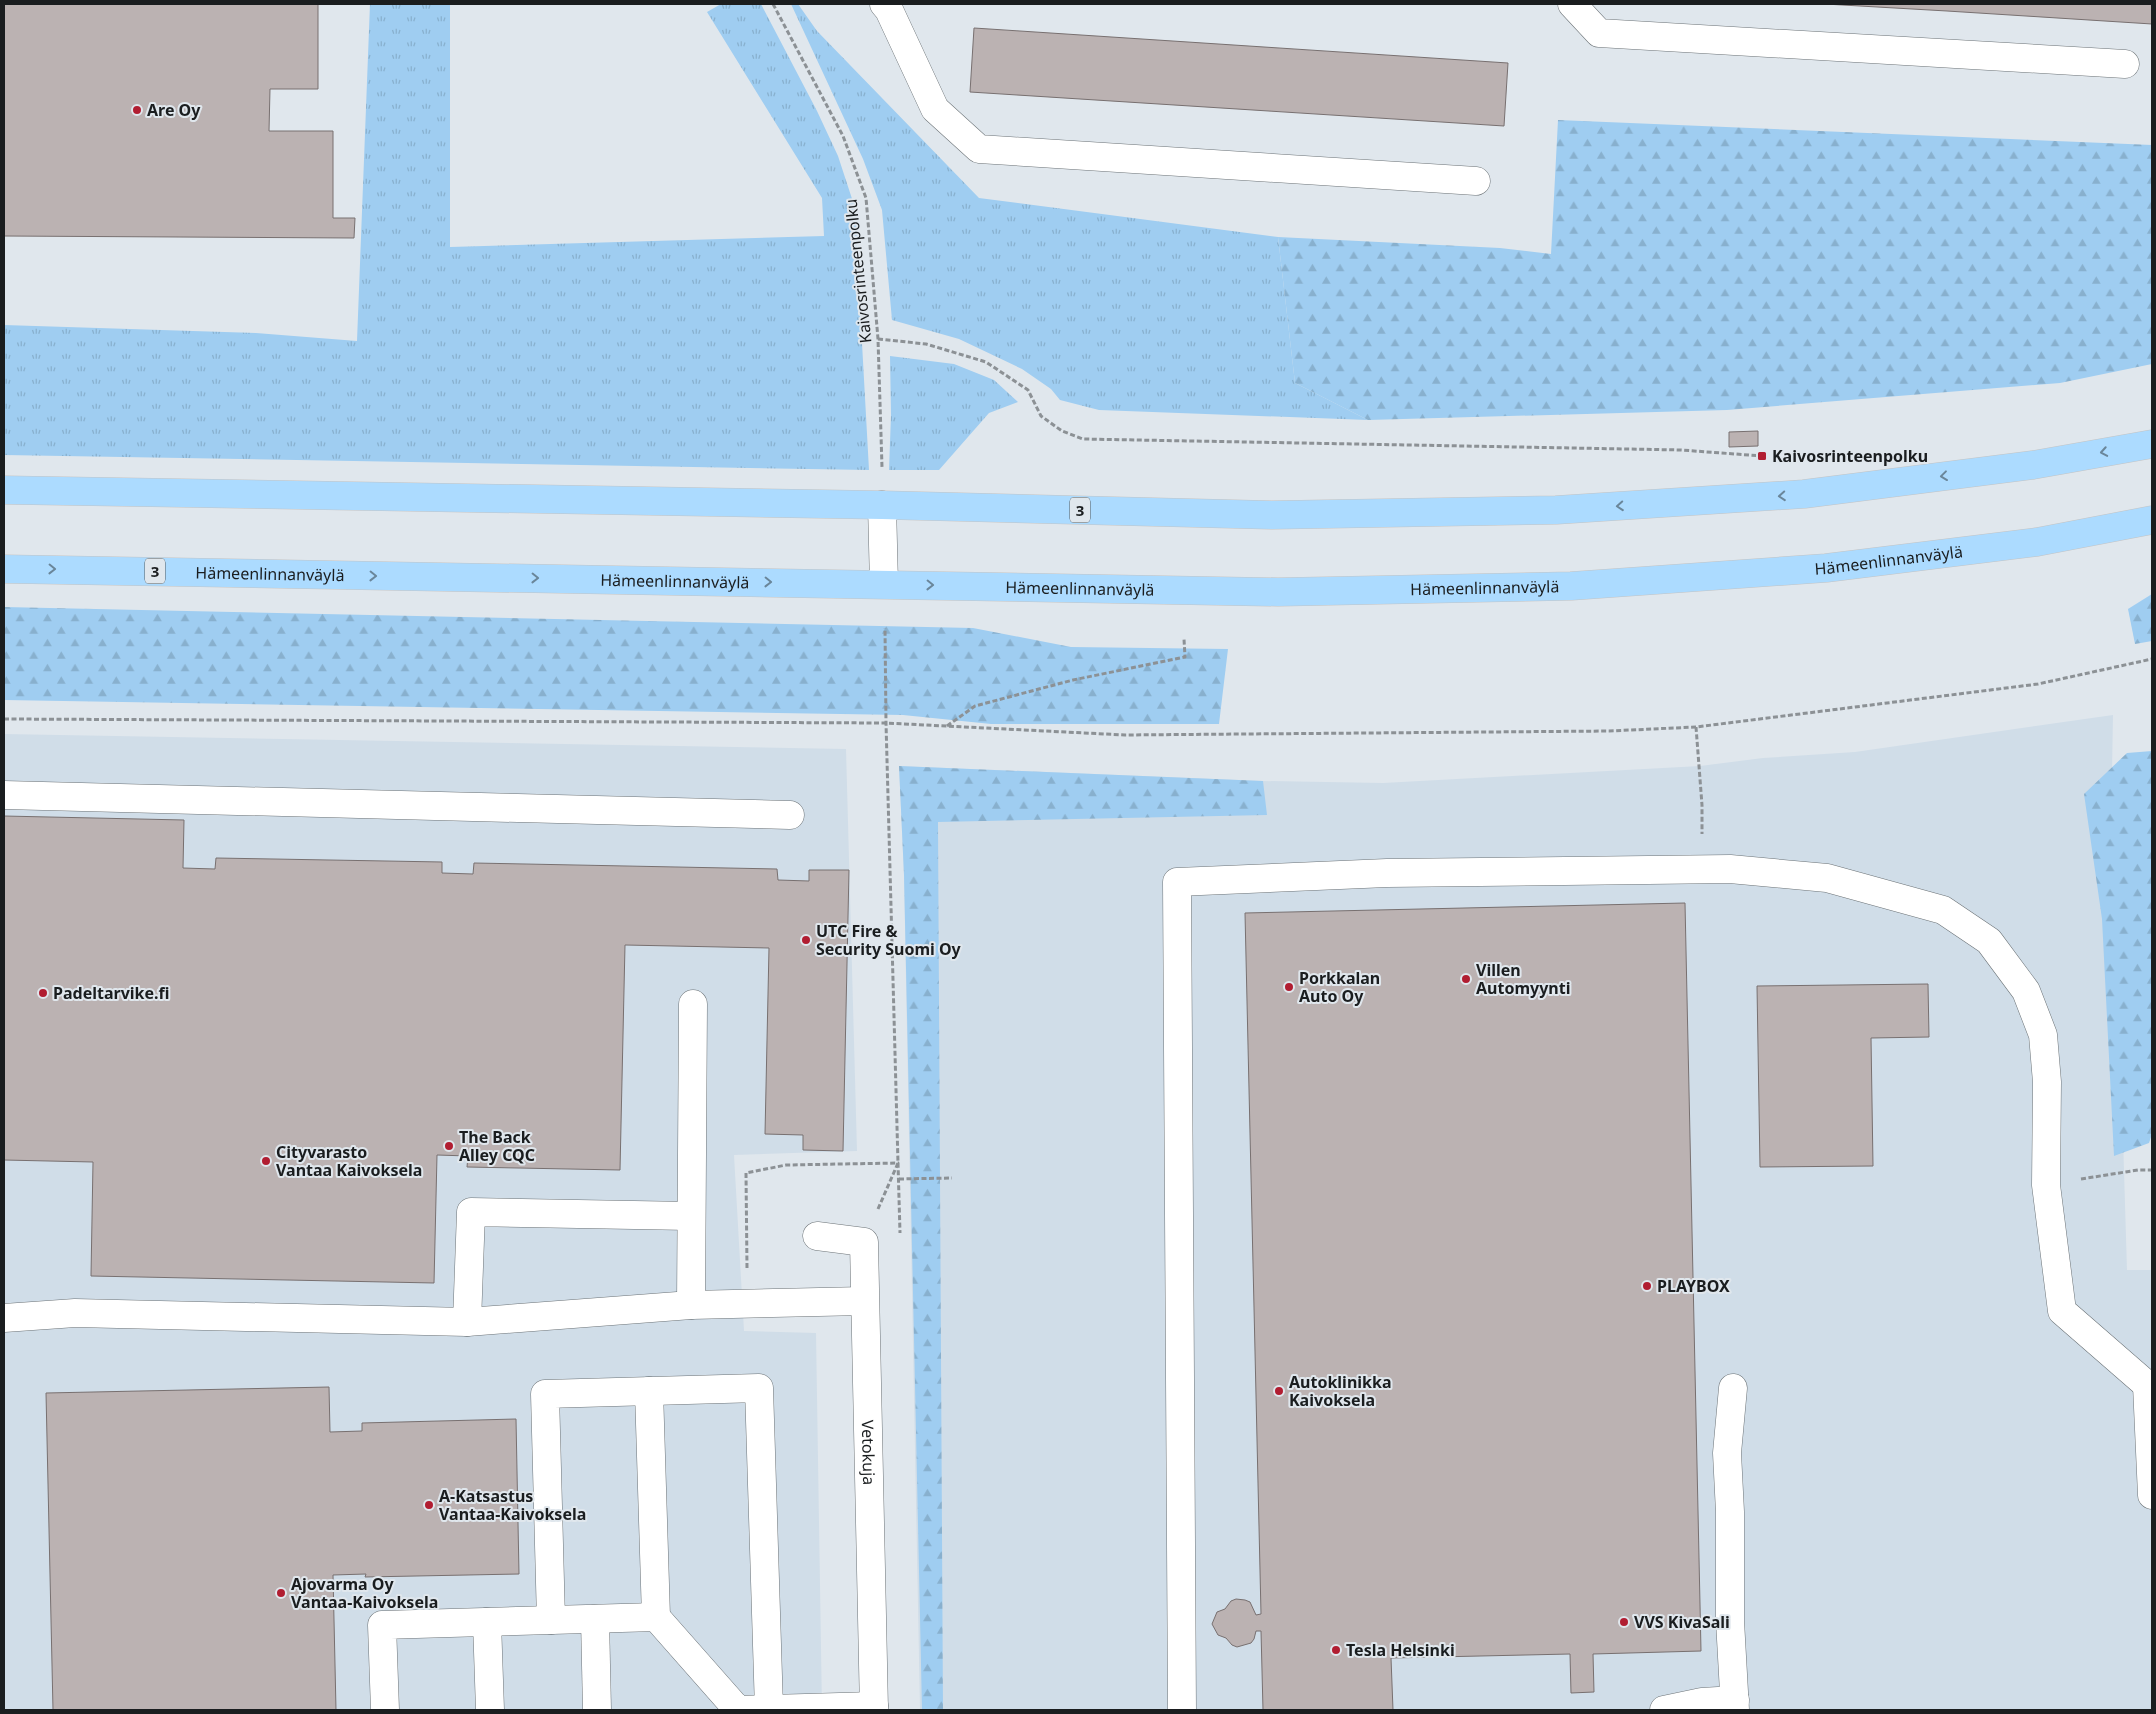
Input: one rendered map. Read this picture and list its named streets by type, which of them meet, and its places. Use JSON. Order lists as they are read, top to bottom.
{
  "streets": {
    "highway": ["3", "Hämeenlinnanväylä"],
    "street": ["Vetokuja"],
    "path": ["Kaivosrinteenpolku"]
  },
  "places": {
    "other": [
      "Are Oy",
      "UTC Fire & Security Suomi Oy",
      "Villen Automyynti",
      "Porkkalan Auto Oy",
      "Padeltarvike.fi",
      "The Back Alley CQC",
      "Cityvarasto Vantaa Kaivoksela",
      "PLAYBOX",
      "Autoklinikka Kaivoksela",
      "A-Katsastus Vantaa-Kaivoksela",
      "Ajovarma Oy Vantaa-Kaivoksela",
      "VVS KivaSali",
      "Tesla Helsinki"
    ],
    "transit": ["Kaivosrinteenpolku"]
  }
}
